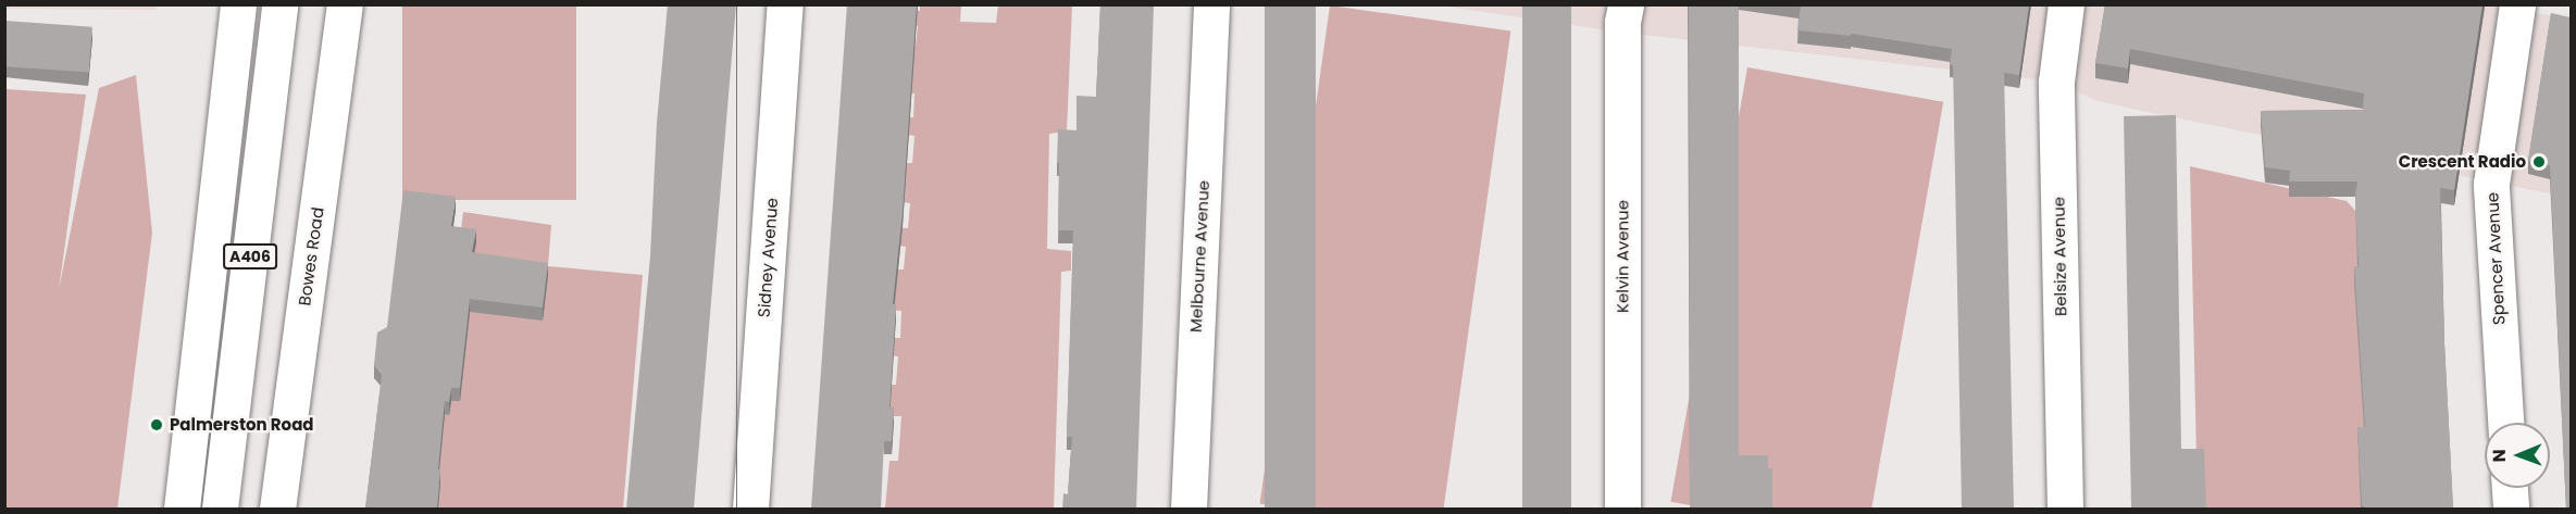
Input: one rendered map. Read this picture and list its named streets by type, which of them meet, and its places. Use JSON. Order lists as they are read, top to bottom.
{
  "streets": {
    "main road": [
      "A406",
      "Bowes Road",
      "Melbourne Avenue",
      "Kelvin Avenue",
      "Belsize Avenue",
      "Sidney Avenue",
      "Spencer Avenue"
    ]
  },
  "places": ["Crescent Radio", "Palmerston Road"],
  "north": "left"
}
